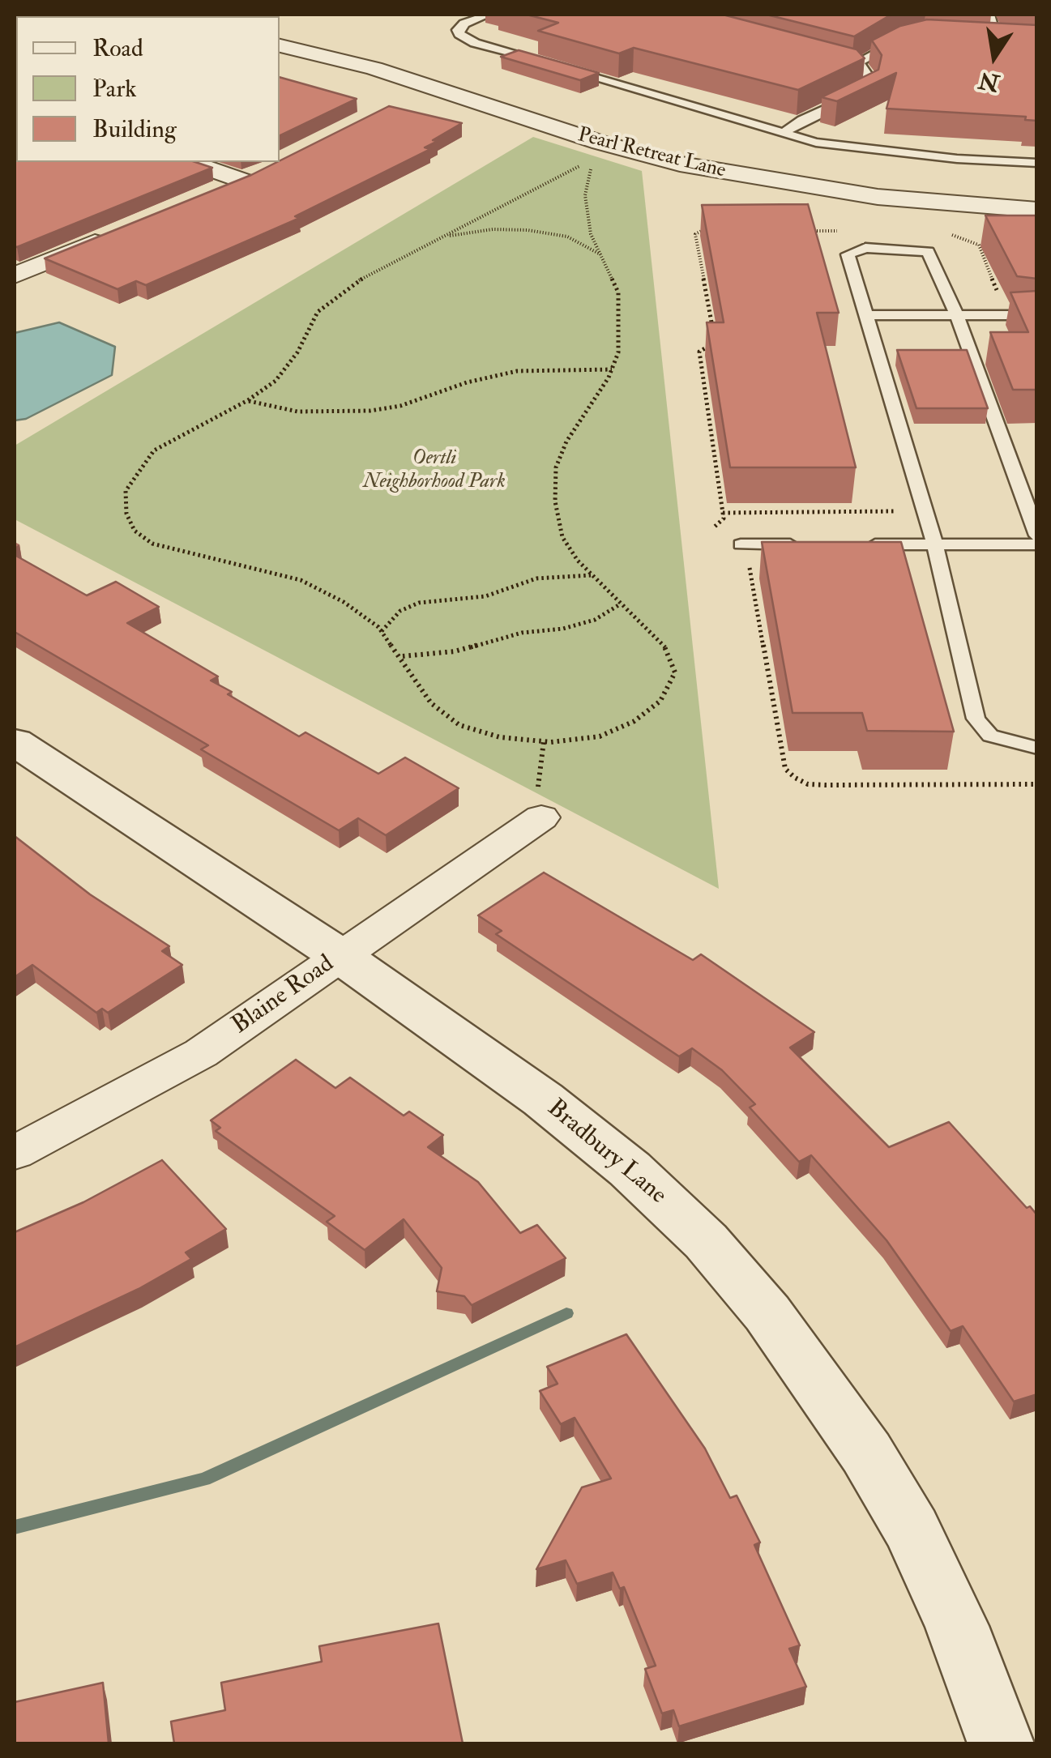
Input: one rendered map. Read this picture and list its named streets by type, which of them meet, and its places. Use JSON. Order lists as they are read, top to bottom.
{
  "streets": {
    "street": ["Pearl Retreat Lane", "Blaine Road", "Bradbury Lane"]
  },
  "crossings": [
    ["Blaine Road", "Bradbury Lane"]
  ],
  "parks": ["Oertli Neighborhood Park"],
  "legend": ["Road", "Park", "Building"],
  "north": "bottom"
}
